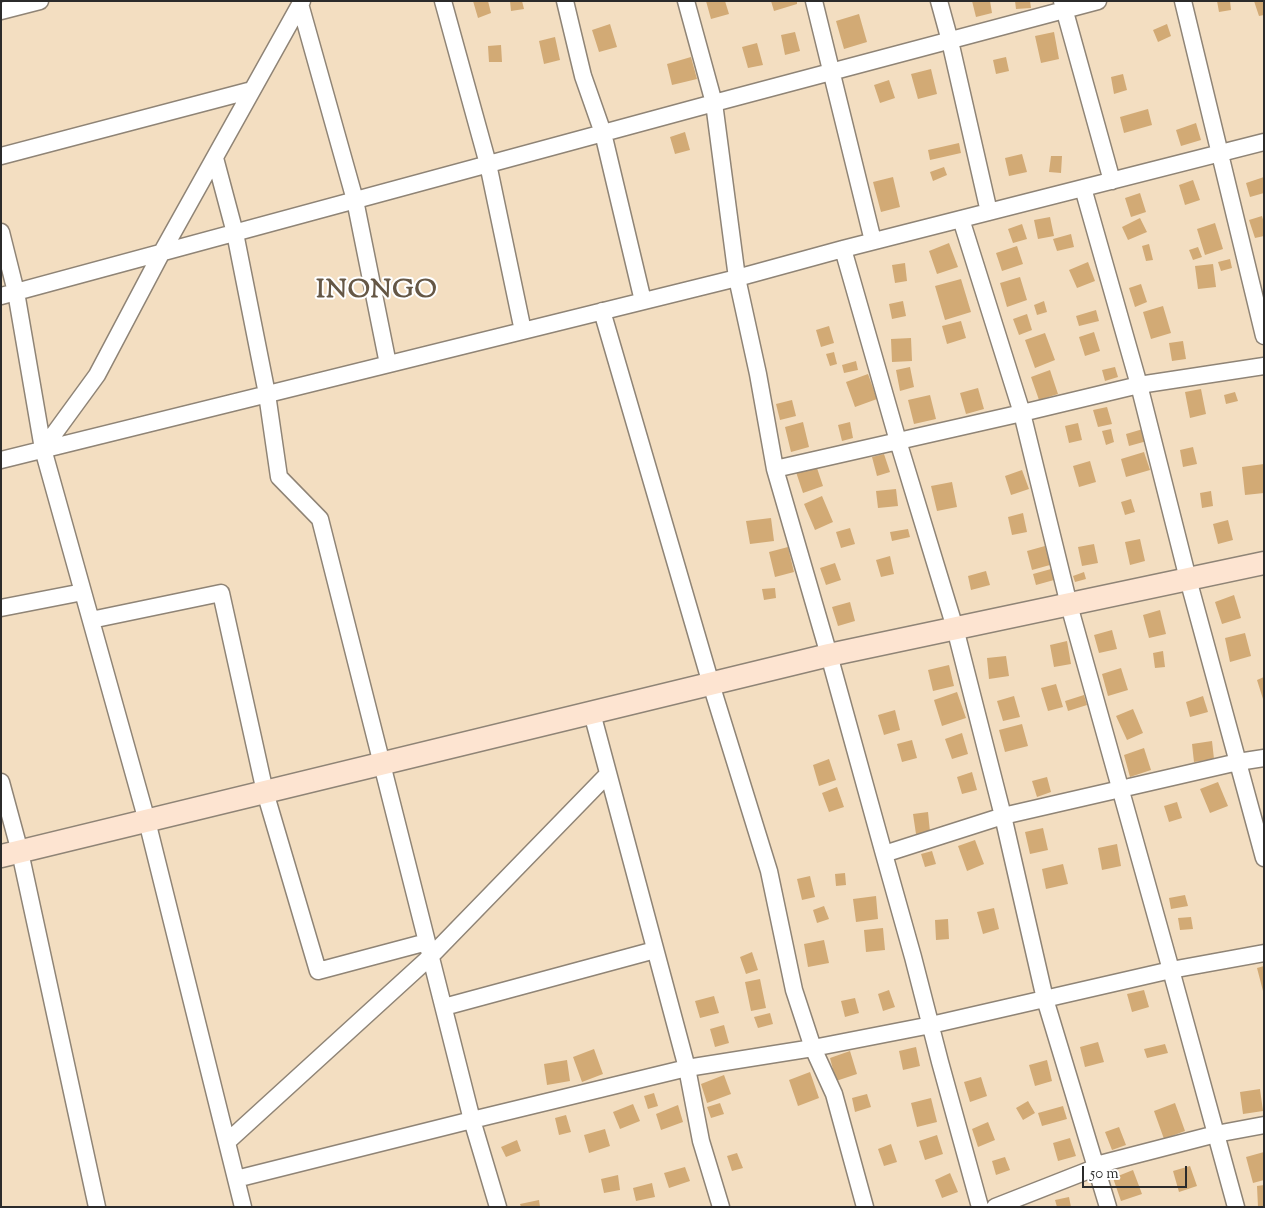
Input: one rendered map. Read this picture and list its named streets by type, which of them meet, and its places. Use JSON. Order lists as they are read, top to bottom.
{
  "districts": ["INONGO"],
  "scale_bar": "50 m"
}
